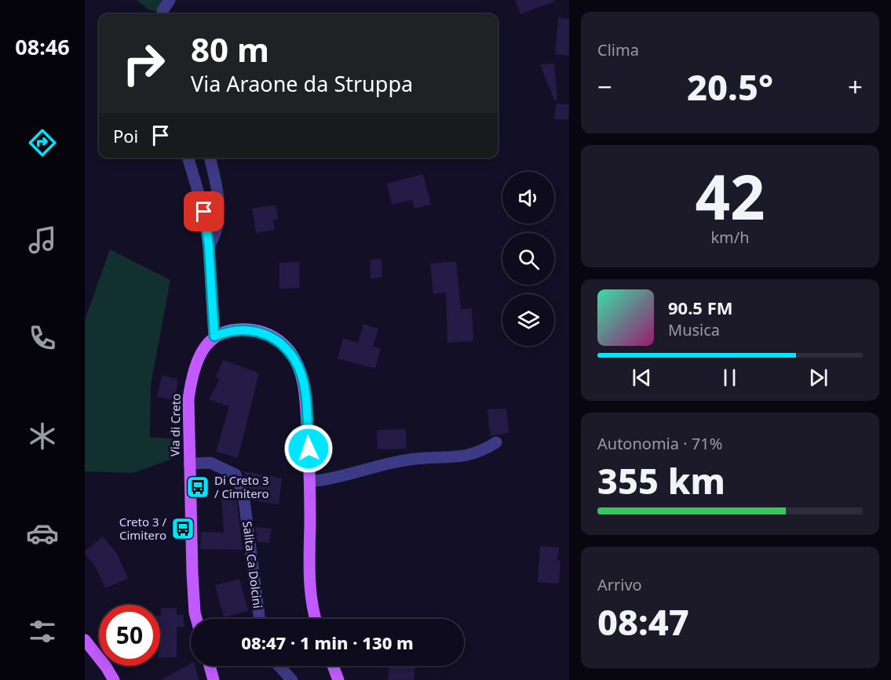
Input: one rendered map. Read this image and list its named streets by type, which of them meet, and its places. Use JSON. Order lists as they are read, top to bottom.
{
  "streets": {
    "main road": ["Via di Creto"],
    "street": ["Salita Ca Dolcini"]
  },
  "crossings": [
    ["Via di Creto", "Salita Ca Dolcini"]
  ],
  "places": {
    "bus stop": ["Di Creto 3 / Cimitero", "Creto 3 / Cimitero"]
  },
  "page": {
    "tabs": "08:46",
    "tile": [
      "Clima",
      ["42", "km/h"],
      ["Autonomia · 71%", "355 km"],
      ["Arrivo", "08:47"]
    ],
    "turn": ["80 m", "Via Araone da Struppa"],
    "heat": ["−", "20.5°", "+"],
    "then": "Poi",
    "song": ["90.5 FM", "Musica"],
    "limit": "50",
    "trip": "08:47 · 1 min · 130 m"
  }
}
